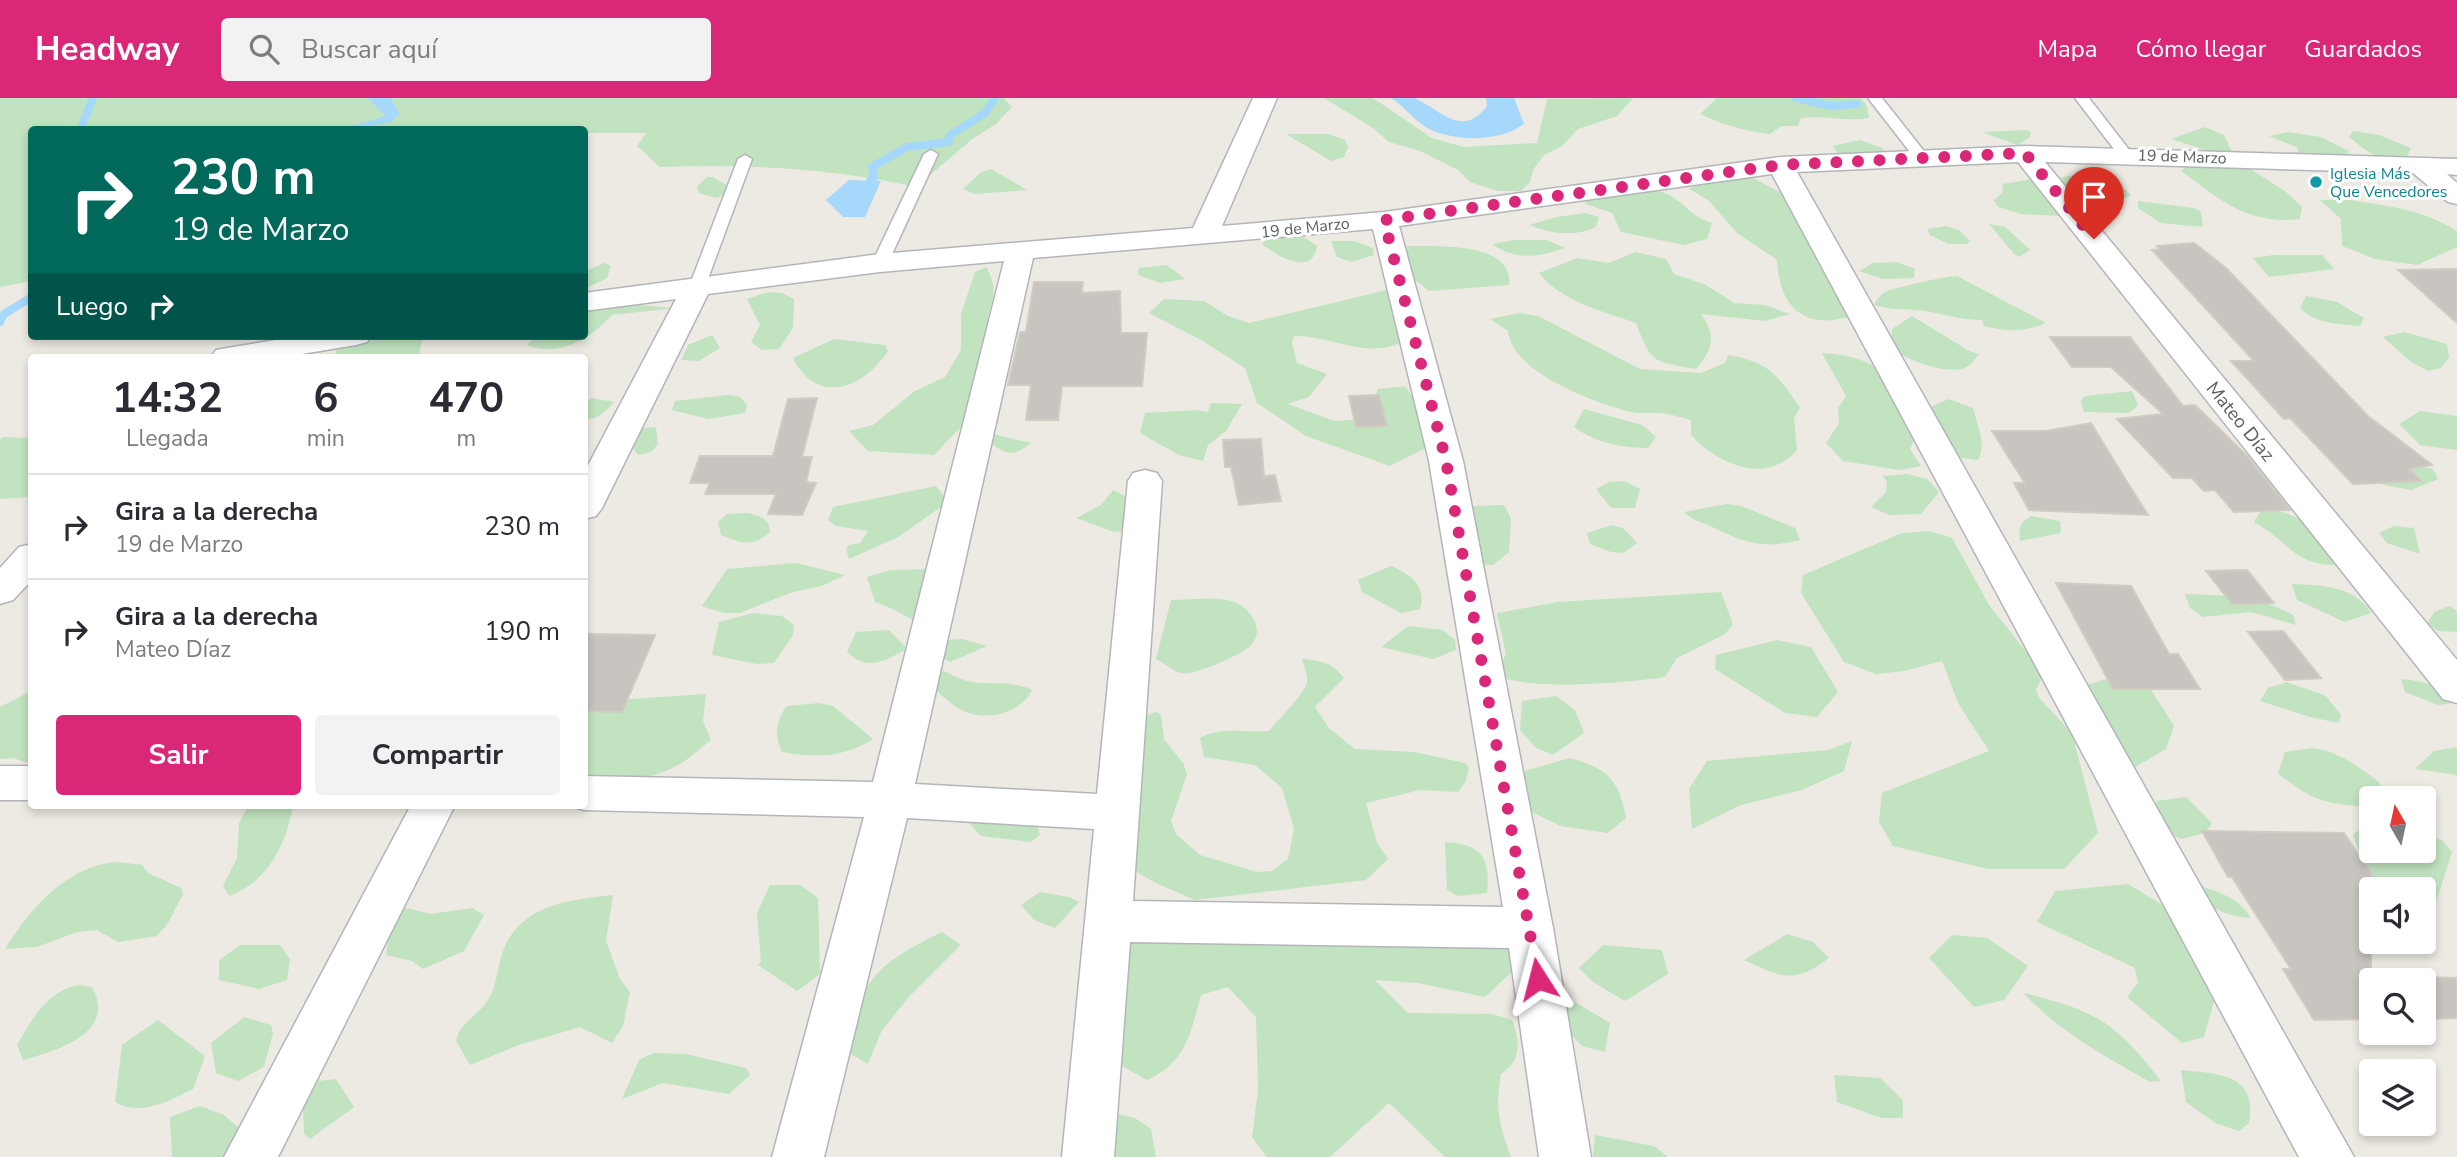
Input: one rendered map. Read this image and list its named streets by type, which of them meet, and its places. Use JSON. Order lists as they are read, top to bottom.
{
  "streets": {
    "street": ["19 de Marzo", "Mateo Díaz"]
  },
  "crossings": [
    ["19 de Marzo", "Mateo Díaz"]
  ],
  "places": ["Iglesia Más Que Vencedores"],
  "north": "top",
  "page": {
    "header": "Headway",
    "search": "Buscar aquí",
    "nav": ["Mapa", "Cómo llegar", "Guardados"],
    "turn": ["230 m", "19 de Marzo"],
    "then": "Luego",
    "eta": [
      "14:32",
      "Llegada",
      "6",
      "min",
      "470",
      "m"
    ],
    "list": [
      {
        "name": "Gira a la derecha",
        "note": "19 de Marzo",
        "value": "230 m"
      },
      {
        "name": "Gira a la derecha",
        "note": "Mateo Díaz",
        "value": "190 m"
      }
    ],
    "buttons": ["Salir", "Compartir"]
  }
}
